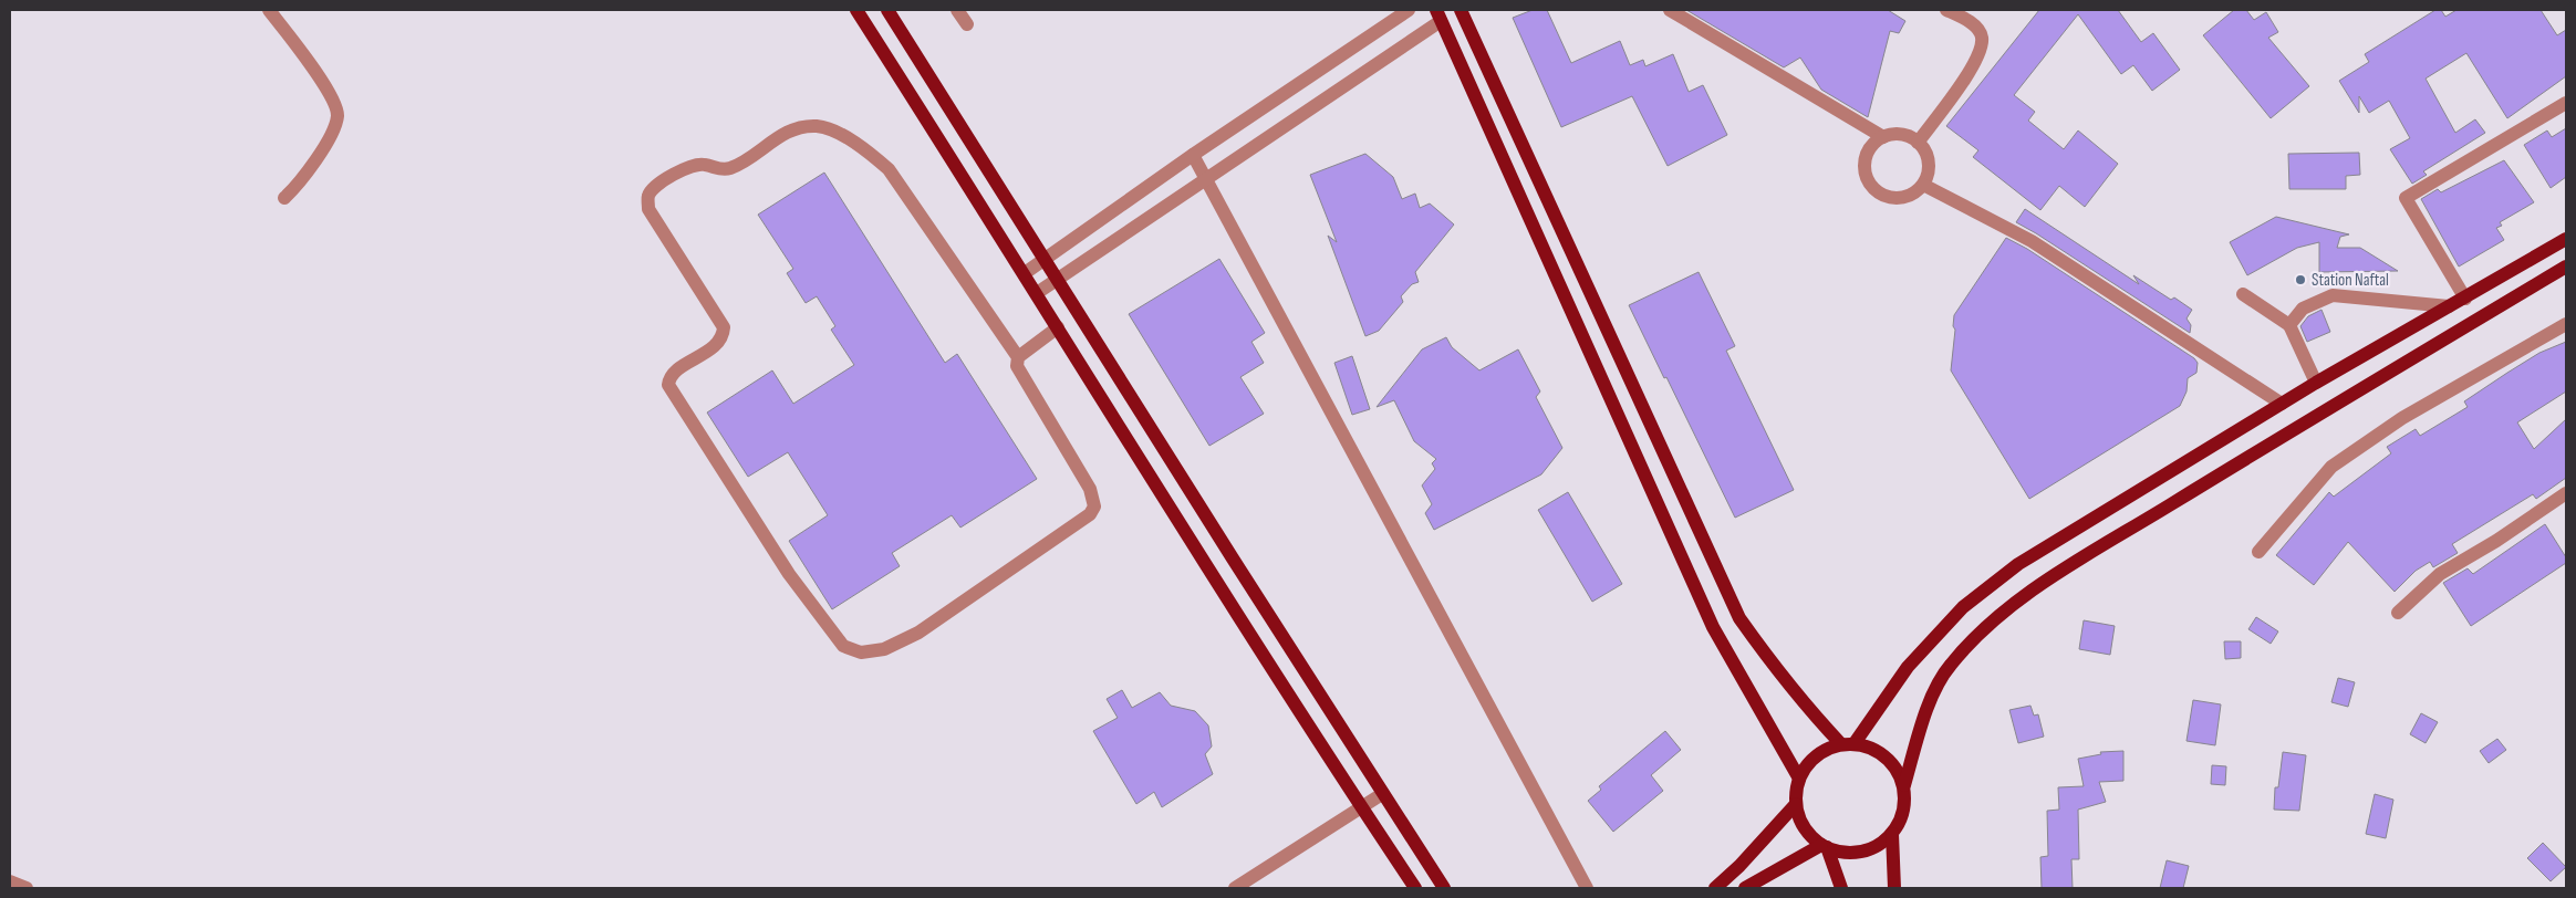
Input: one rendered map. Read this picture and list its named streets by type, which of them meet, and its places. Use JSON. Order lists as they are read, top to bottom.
{
  "places": ["Station Naftal"]
}
